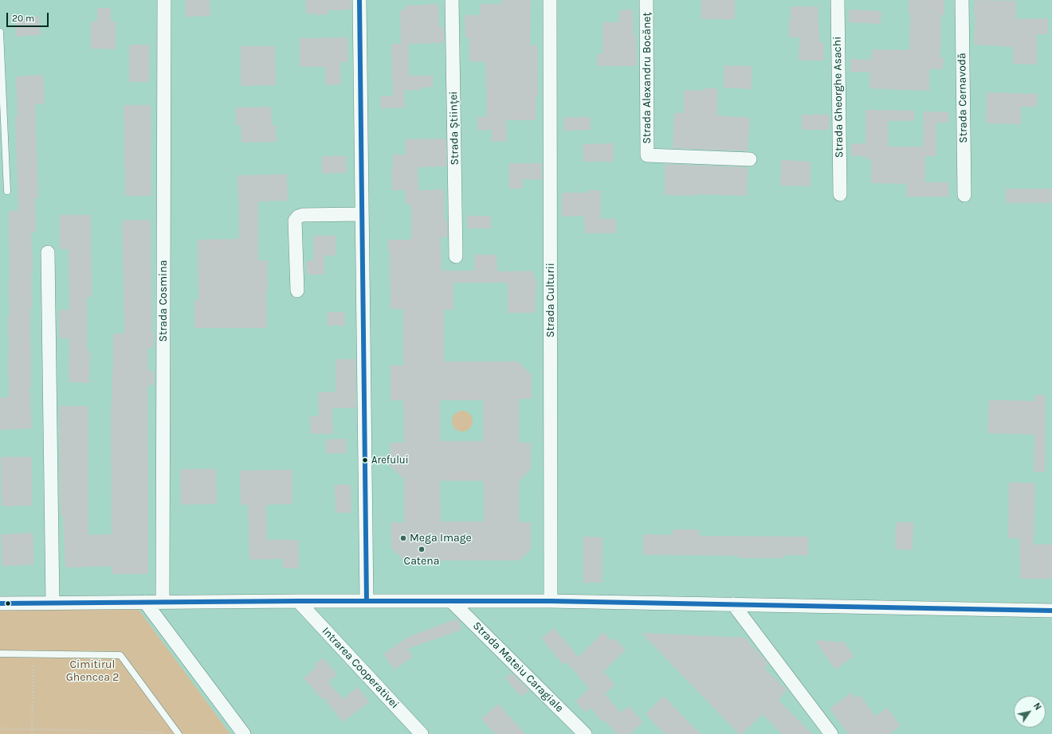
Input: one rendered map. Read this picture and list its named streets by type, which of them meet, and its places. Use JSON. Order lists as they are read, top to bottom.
{
  "streets": {
    "street": [
      "Strada Alexandru Bocăneț",
      "Strada Gheorghe Asachi",
      "Strada Cernavodă",
      "Strada Științei",
      "Strada Culturii",
      "Strada Cosmina",
      "Strada Mateiu Caragiale",
      "Intrarea Cooperativei"
    ]
  },
  "parks": ["Cimitirul Ghencea 2"],
  "places": ["Arefului", "Mega Image", "Catena"],
  "scale_bar": "20 m",
  "north": "top right"
}
